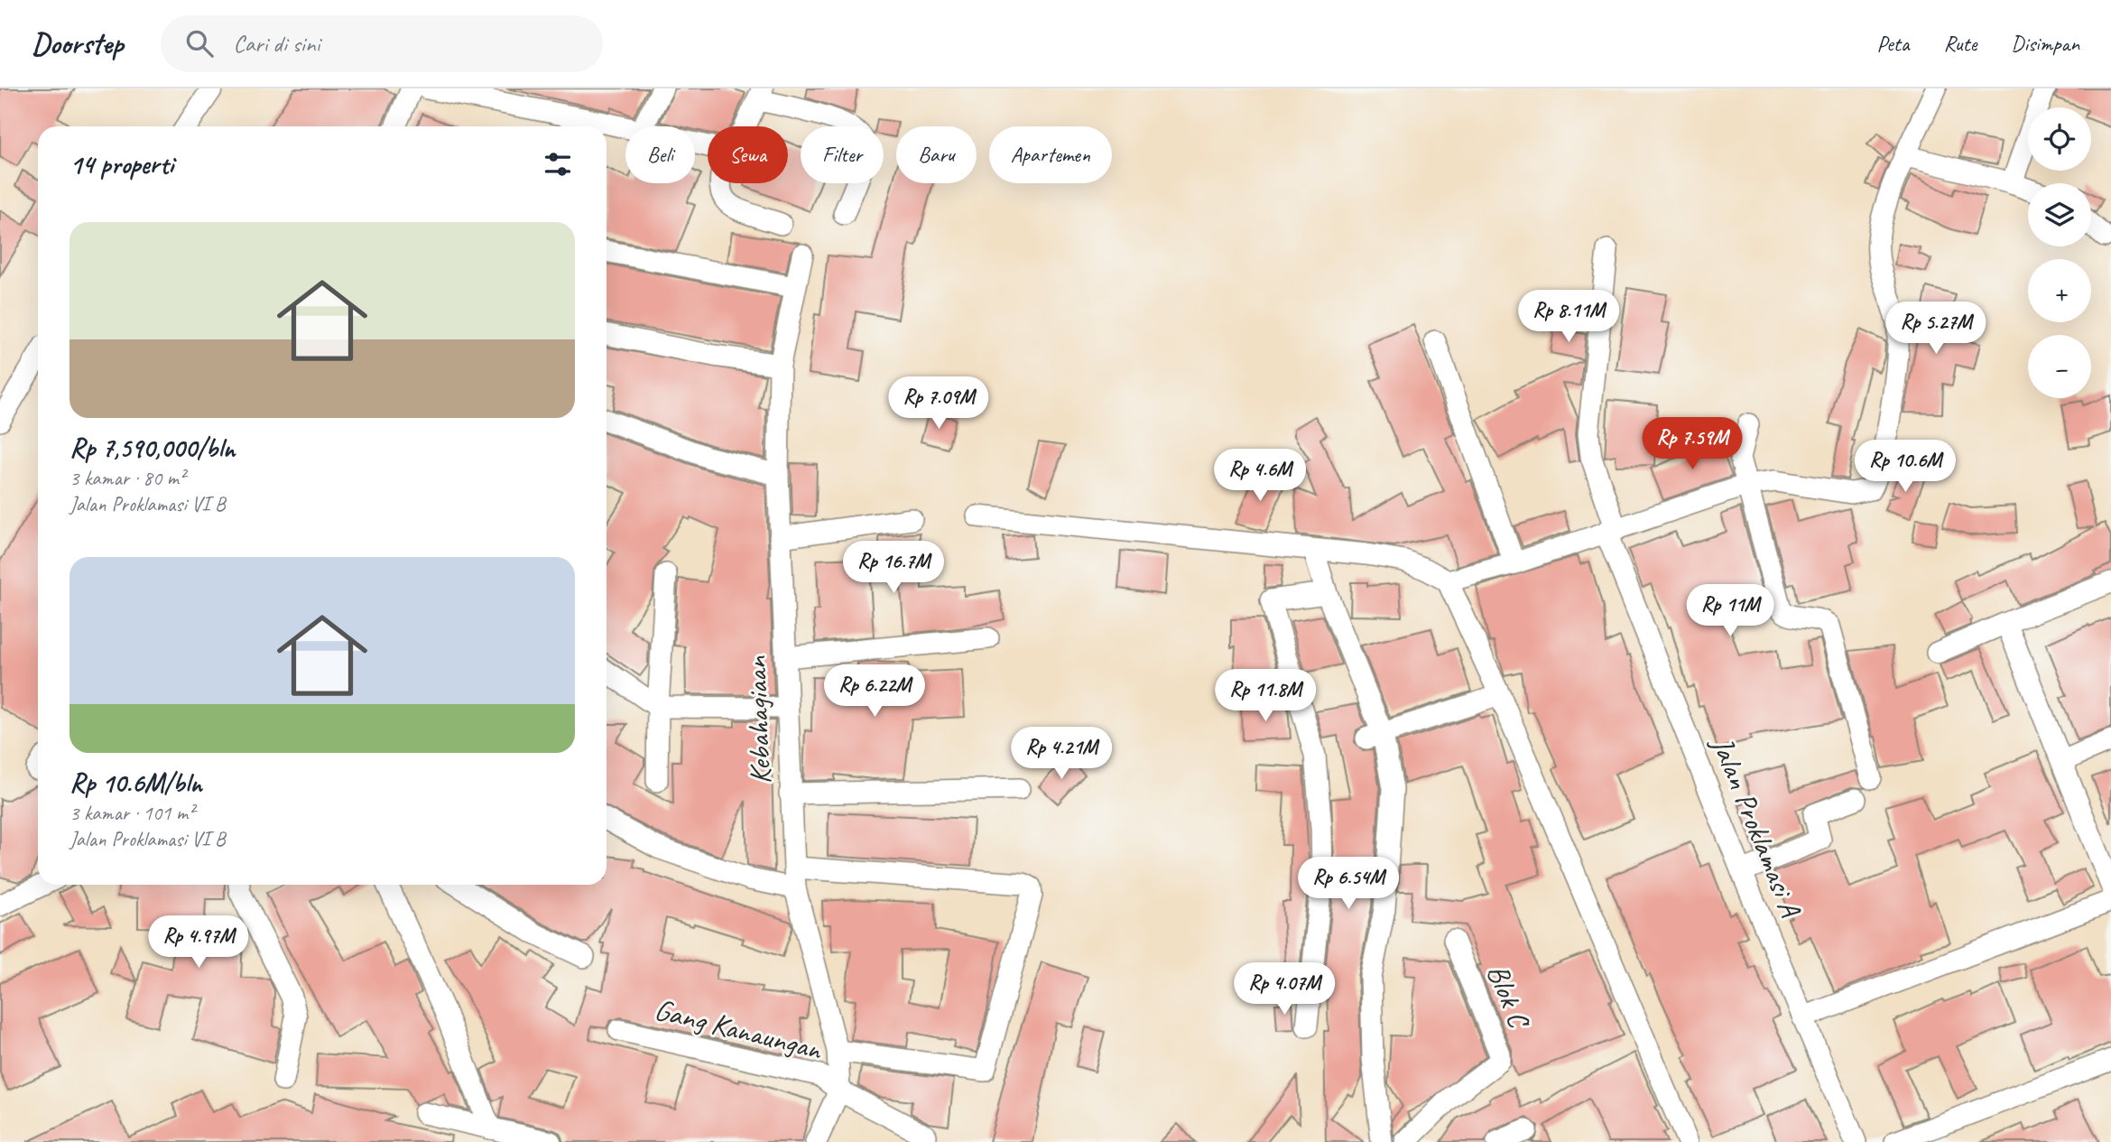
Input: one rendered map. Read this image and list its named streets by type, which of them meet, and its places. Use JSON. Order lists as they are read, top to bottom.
{
  "streets": {
    "street": [
      "Kebahagiaan",
      "Jalan Proklamasi A",
      "Blok C",
      "Gang Kanaungan"
    ]
  },
  "crossings": [
    ["Kebahagiaan", "Gang Kanaungan"]
  ],
  "page": {
    "header": "Doorstep",
    "search": "Cari di sini",
    "nav": ["Peta", "Rute", "Disimpan"],
    "map_buttons": ["+", "−"],
    "chip": [
      "Beli",
      "Sewa",
      "Filter",
      "Baru",
      "Apartemen"
    ],
    "heading": "14 properti",
    "list": [
      {
        "name": "Rp 7,590,000/bln",
        "note": "3 kamar · 80 m² · Jalan Proklamasi VI B"
      },
      {
        "name": "Rp 10.6M/bln",
        "note": "3 kamar · 101 m² · Jalan Proklamasi VI B"
      }
    ],
    "price": [
      "Rp 8.11M",
      "Rp 5.27M",
      "Rp 7.09M",
      "Rp 7.59M",
      "Rp 10.6M",
      "Rp 4.6M",
      "Rp 16.7M",
      "Rp 11M",
      "Rp 6.22M",
      "Rp 11.8M",
      "Rp 4.21M",
      "Rp 6.54M",
      "Rp 4.97M",
      "Rp 4.07M"
    ]
  }
}
